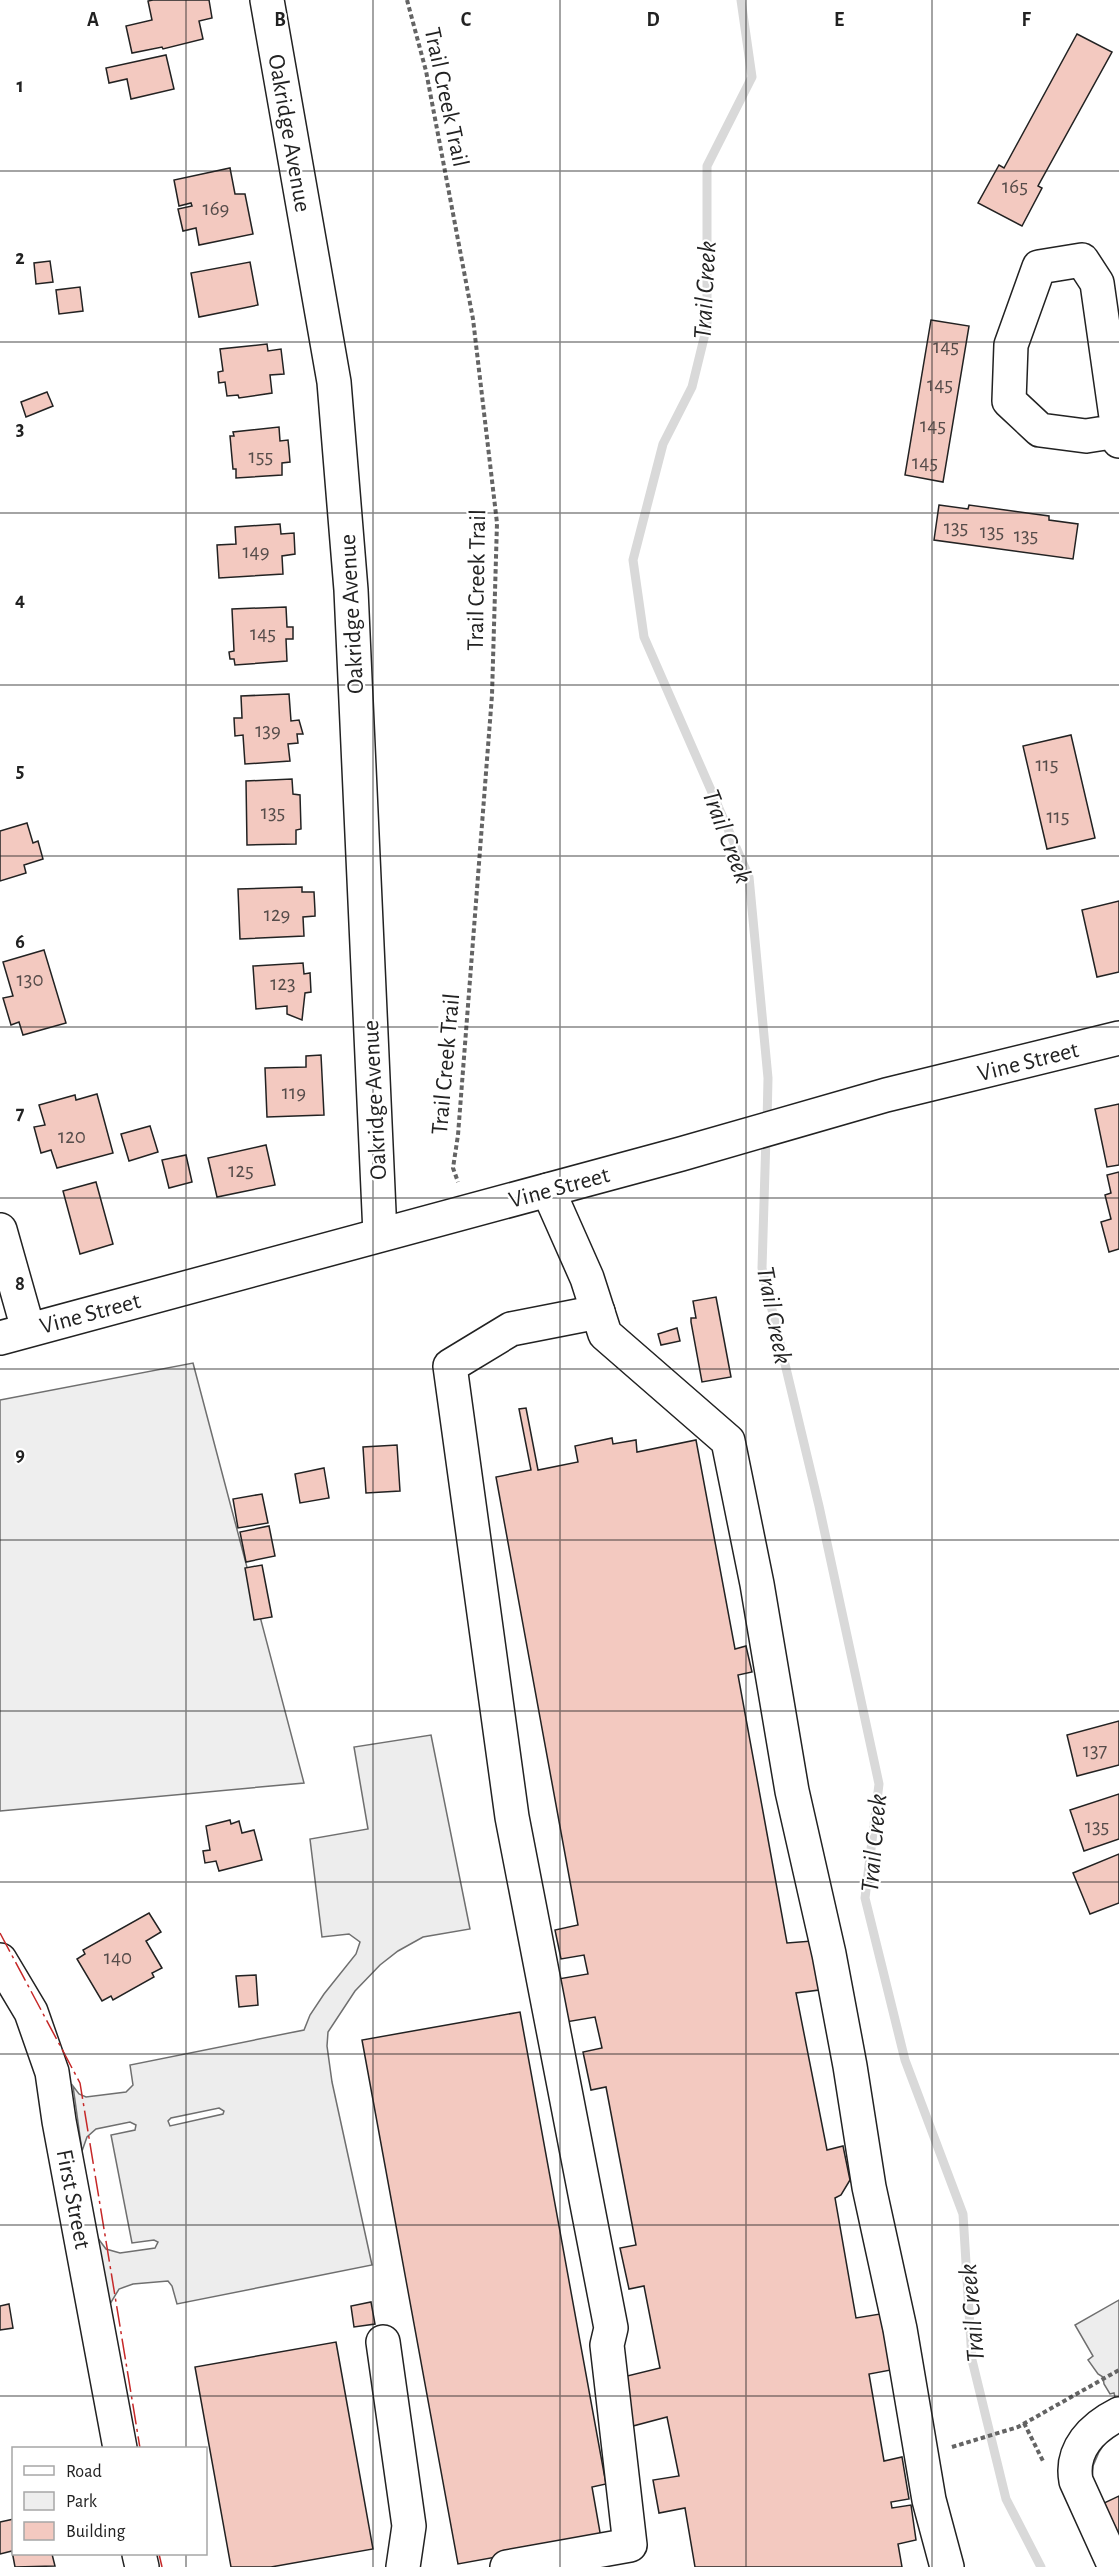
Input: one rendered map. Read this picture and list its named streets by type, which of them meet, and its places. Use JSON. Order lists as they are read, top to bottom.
{
  "streets": {
    "street": ["Oakridge Avenue", "Vine Street", "First Street"],
    "path": ["Trail Creek Trail"]
  },
  "crossings": [
    ["Oakridge Avenue", "Vine Street"]
  ],
  "water": ["Trail Creek"],
  "house_numbers": [
    "165",
    "169",
    "145",
    "145",
    "145",
    "155",
    "145",
    "135",
    "135",
    "135",
    "149",
    "145",
    "139",
    "115",
    "135",
    "115",
    "129",
    "130",
    "123",
    "119",
    "120",
    "125",
    "137",
    "135",
    "140"
  ],
  "legend": ["Road", "Park", "Building"],
  "grid": {
    "columns": [
      "A",
      "B",
      "C",
      "D",
      "E",
      "F"
    ],
    "rows": [
      "1",
      "2",
      "3",
      "4",
      "5",
      "6",
      "7",
      "8",
      "9"
    ]
  }
}
